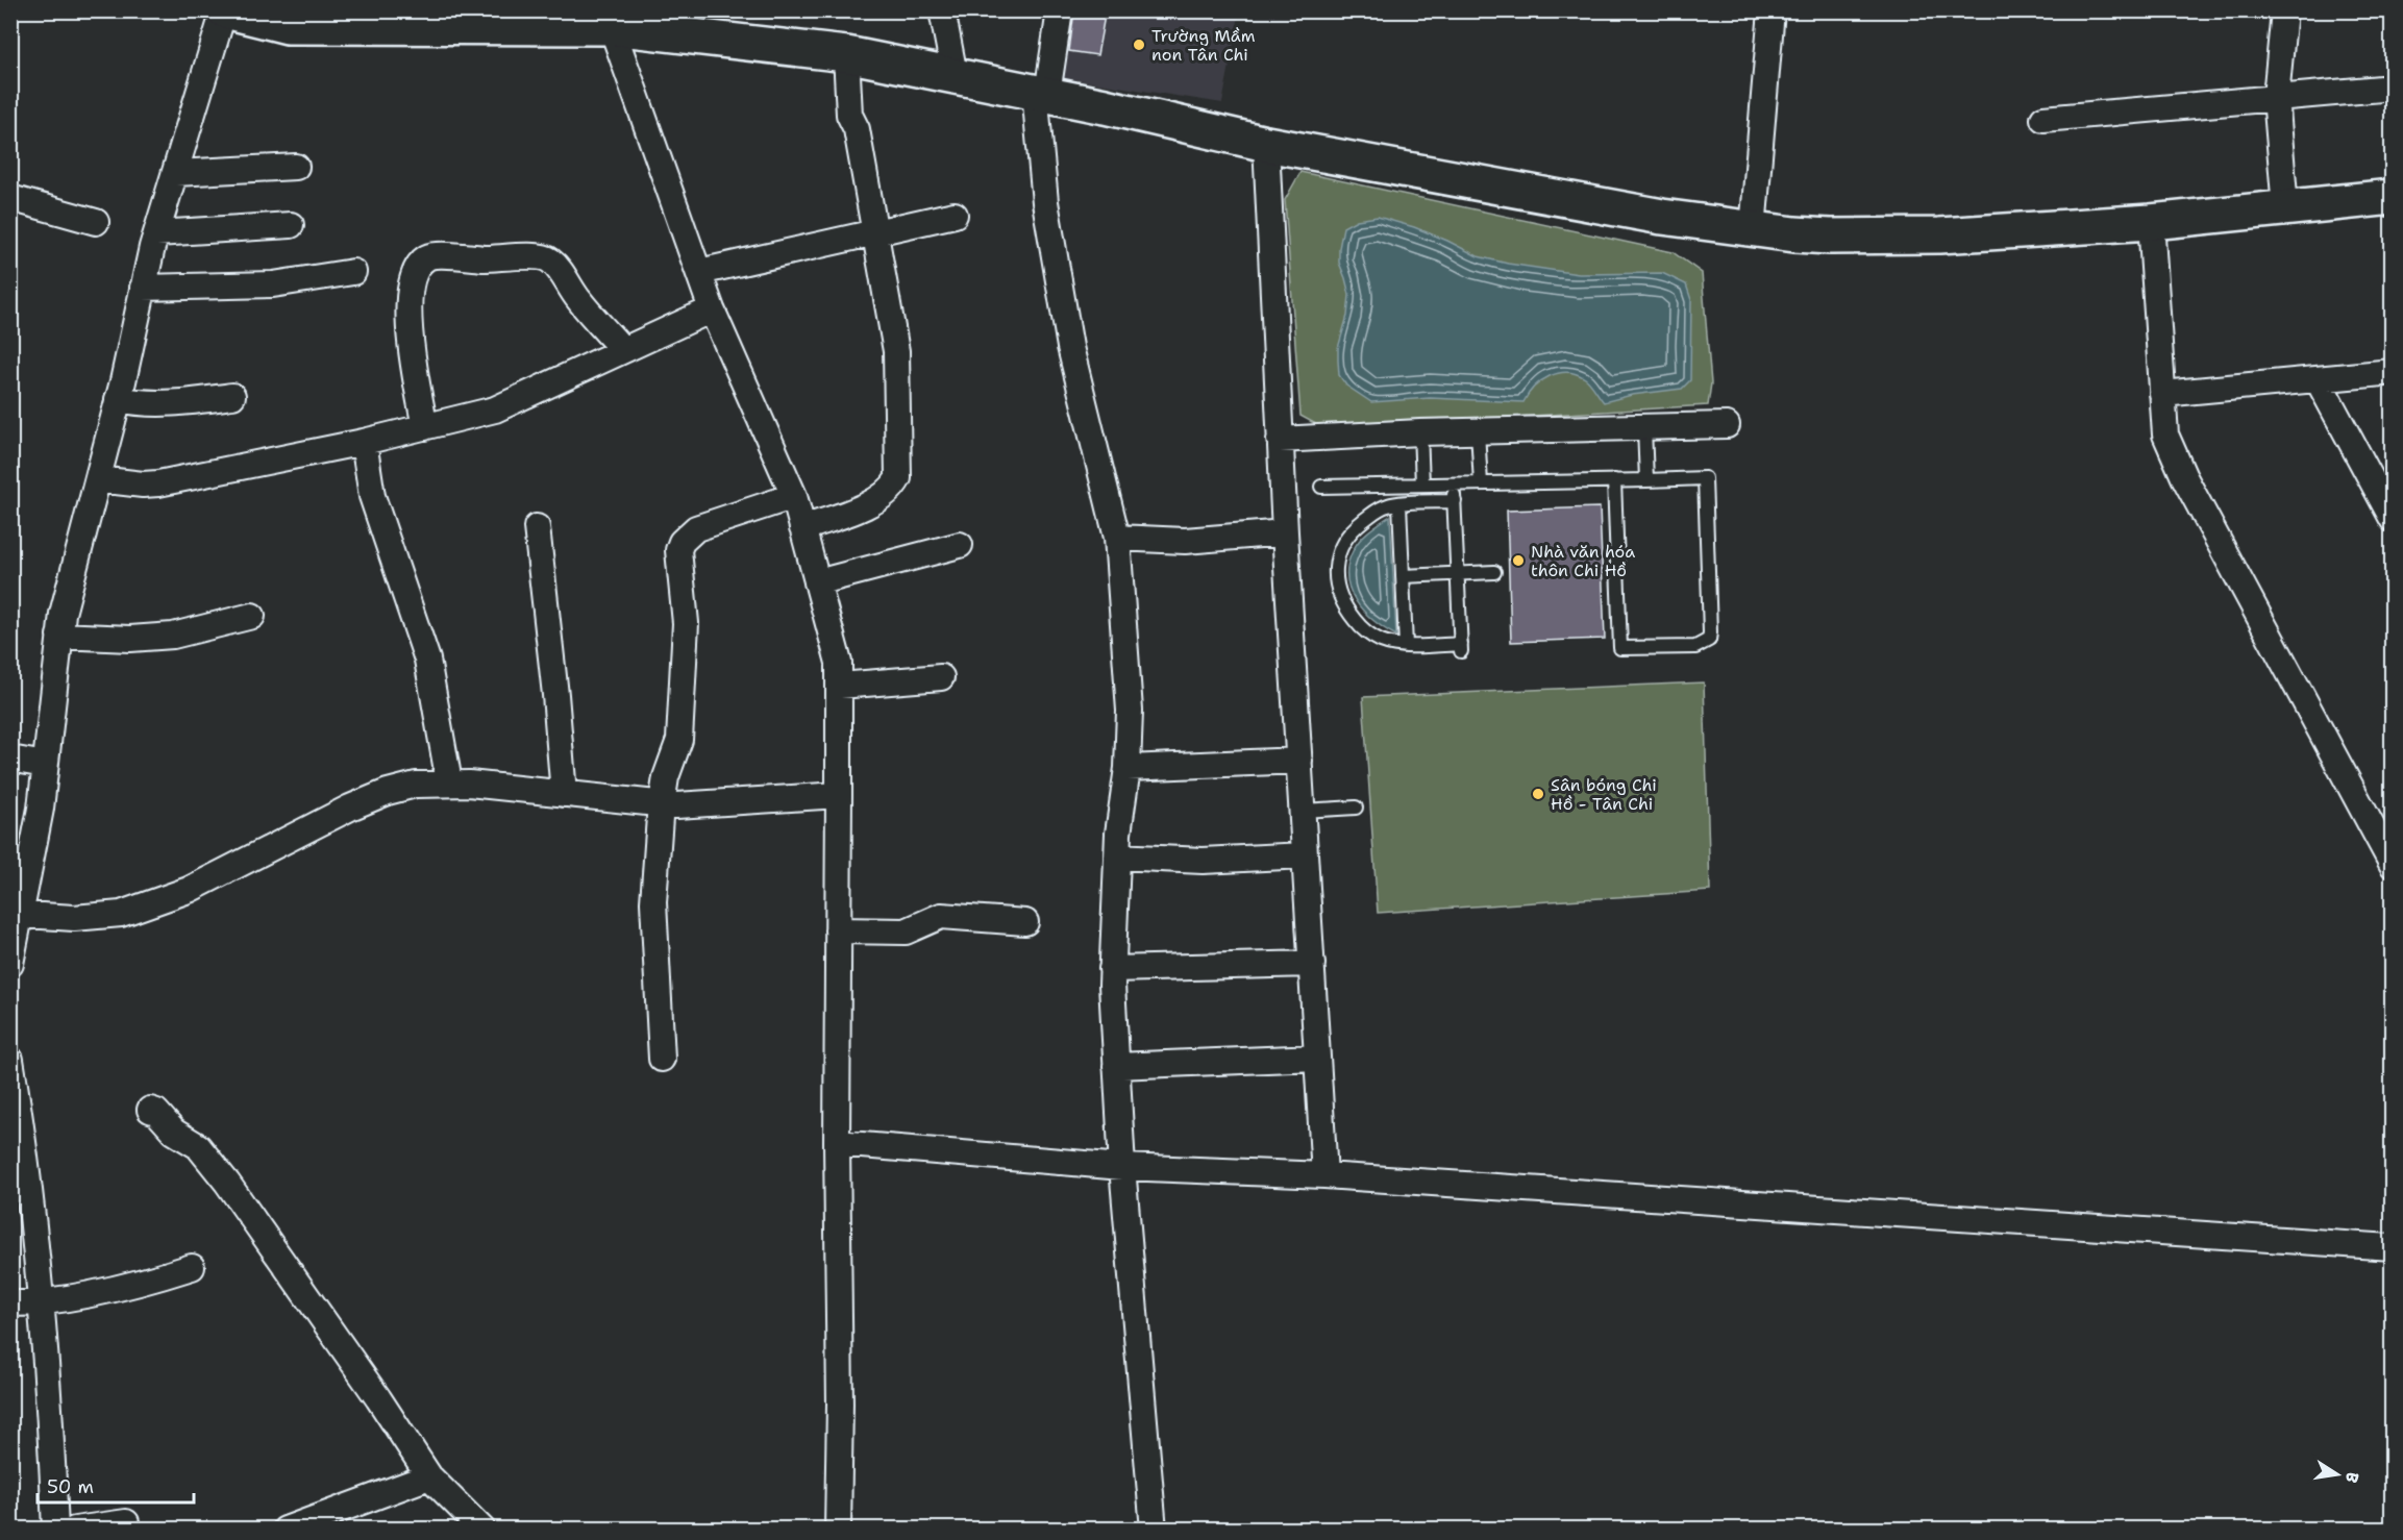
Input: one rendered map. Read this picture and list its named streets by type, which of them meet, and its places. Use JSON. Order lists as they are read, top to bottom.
{
  "places": ["Trường Mầm non Tân Chi", "Nhà văn hóa thôn Chi Hồ", "Sân bóng Chi Hồ - Tân Chi"],
  "scale_bar": "50 m",
  "north": "right"
}
